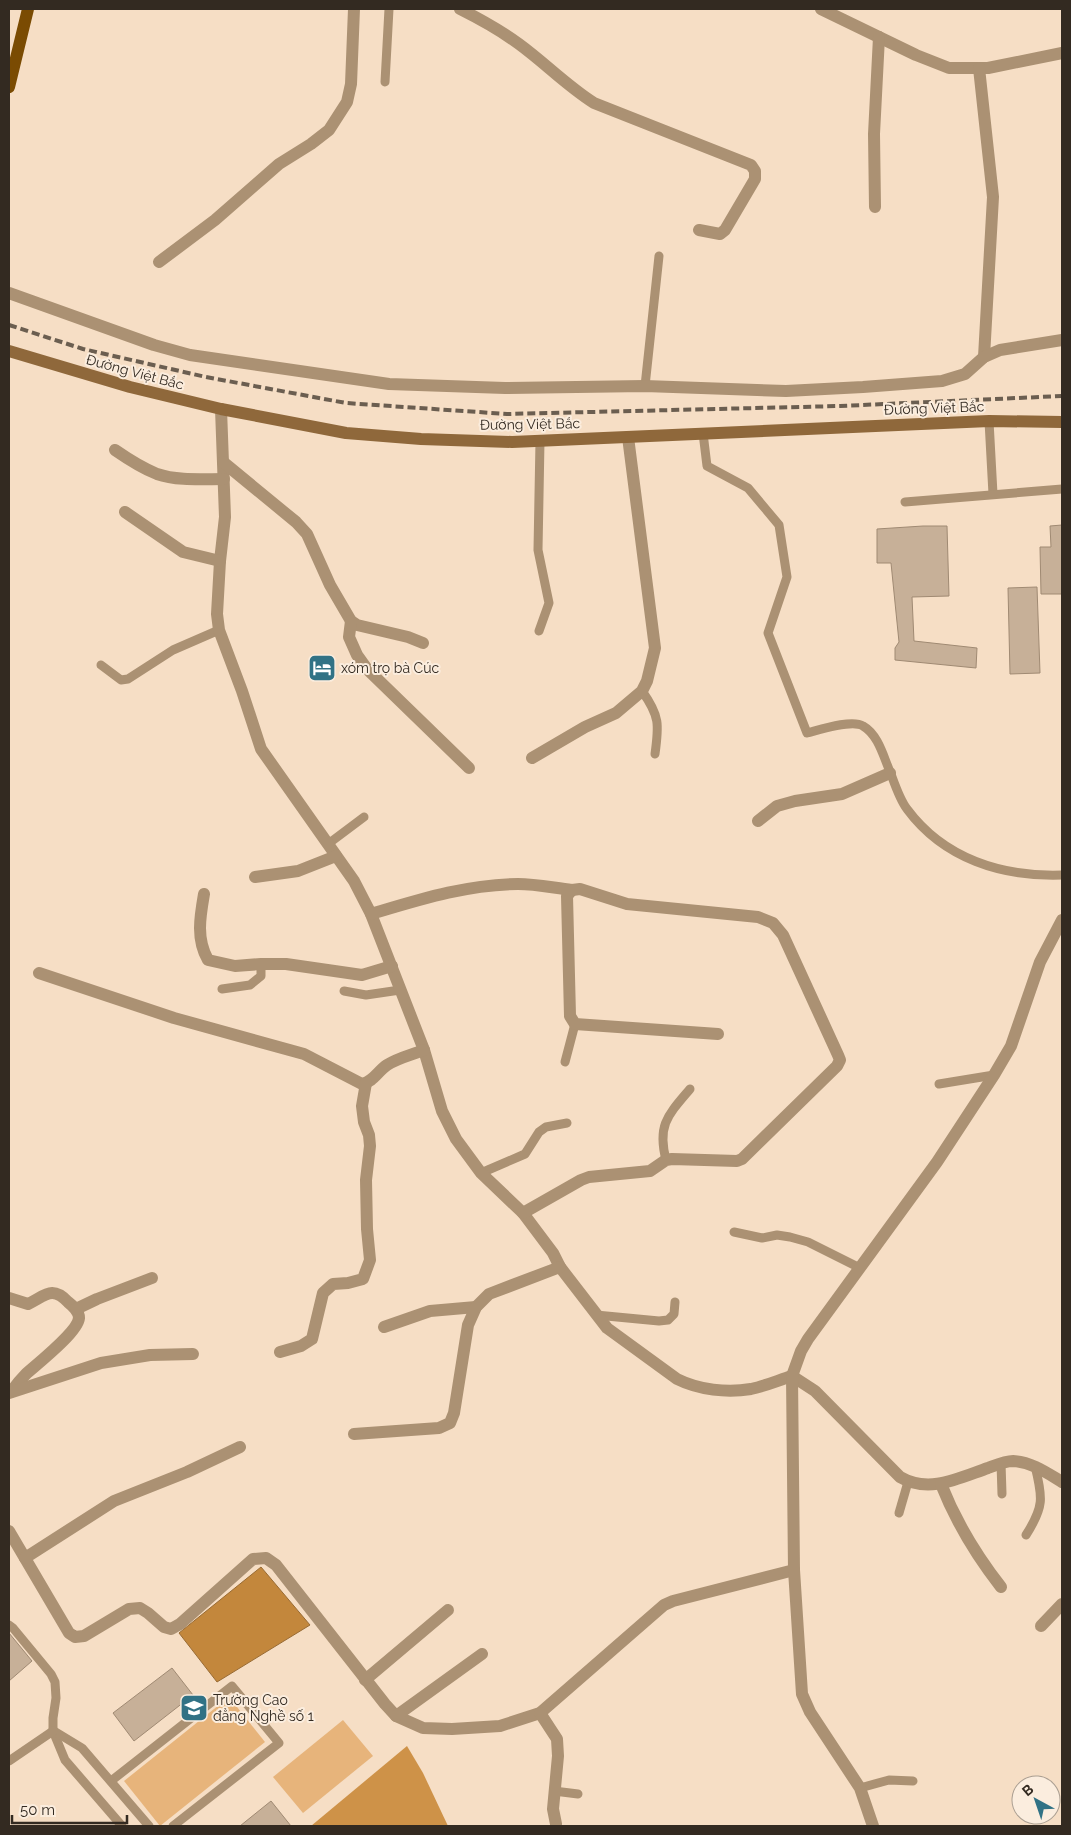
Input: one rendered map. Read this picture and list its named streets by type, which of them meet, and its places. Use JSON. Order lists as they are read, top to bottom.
{
  "streets": {
    "street": ["Đường Việt Bắc"]
  },
  "places": {
    "hotel": ["xóm trọ bà Cúc"],
    "school or university": ["Trường Cao đẳng Nghề số 1"]
  },
  "scale_bar": "50 m",
  "north": "top left"
}
